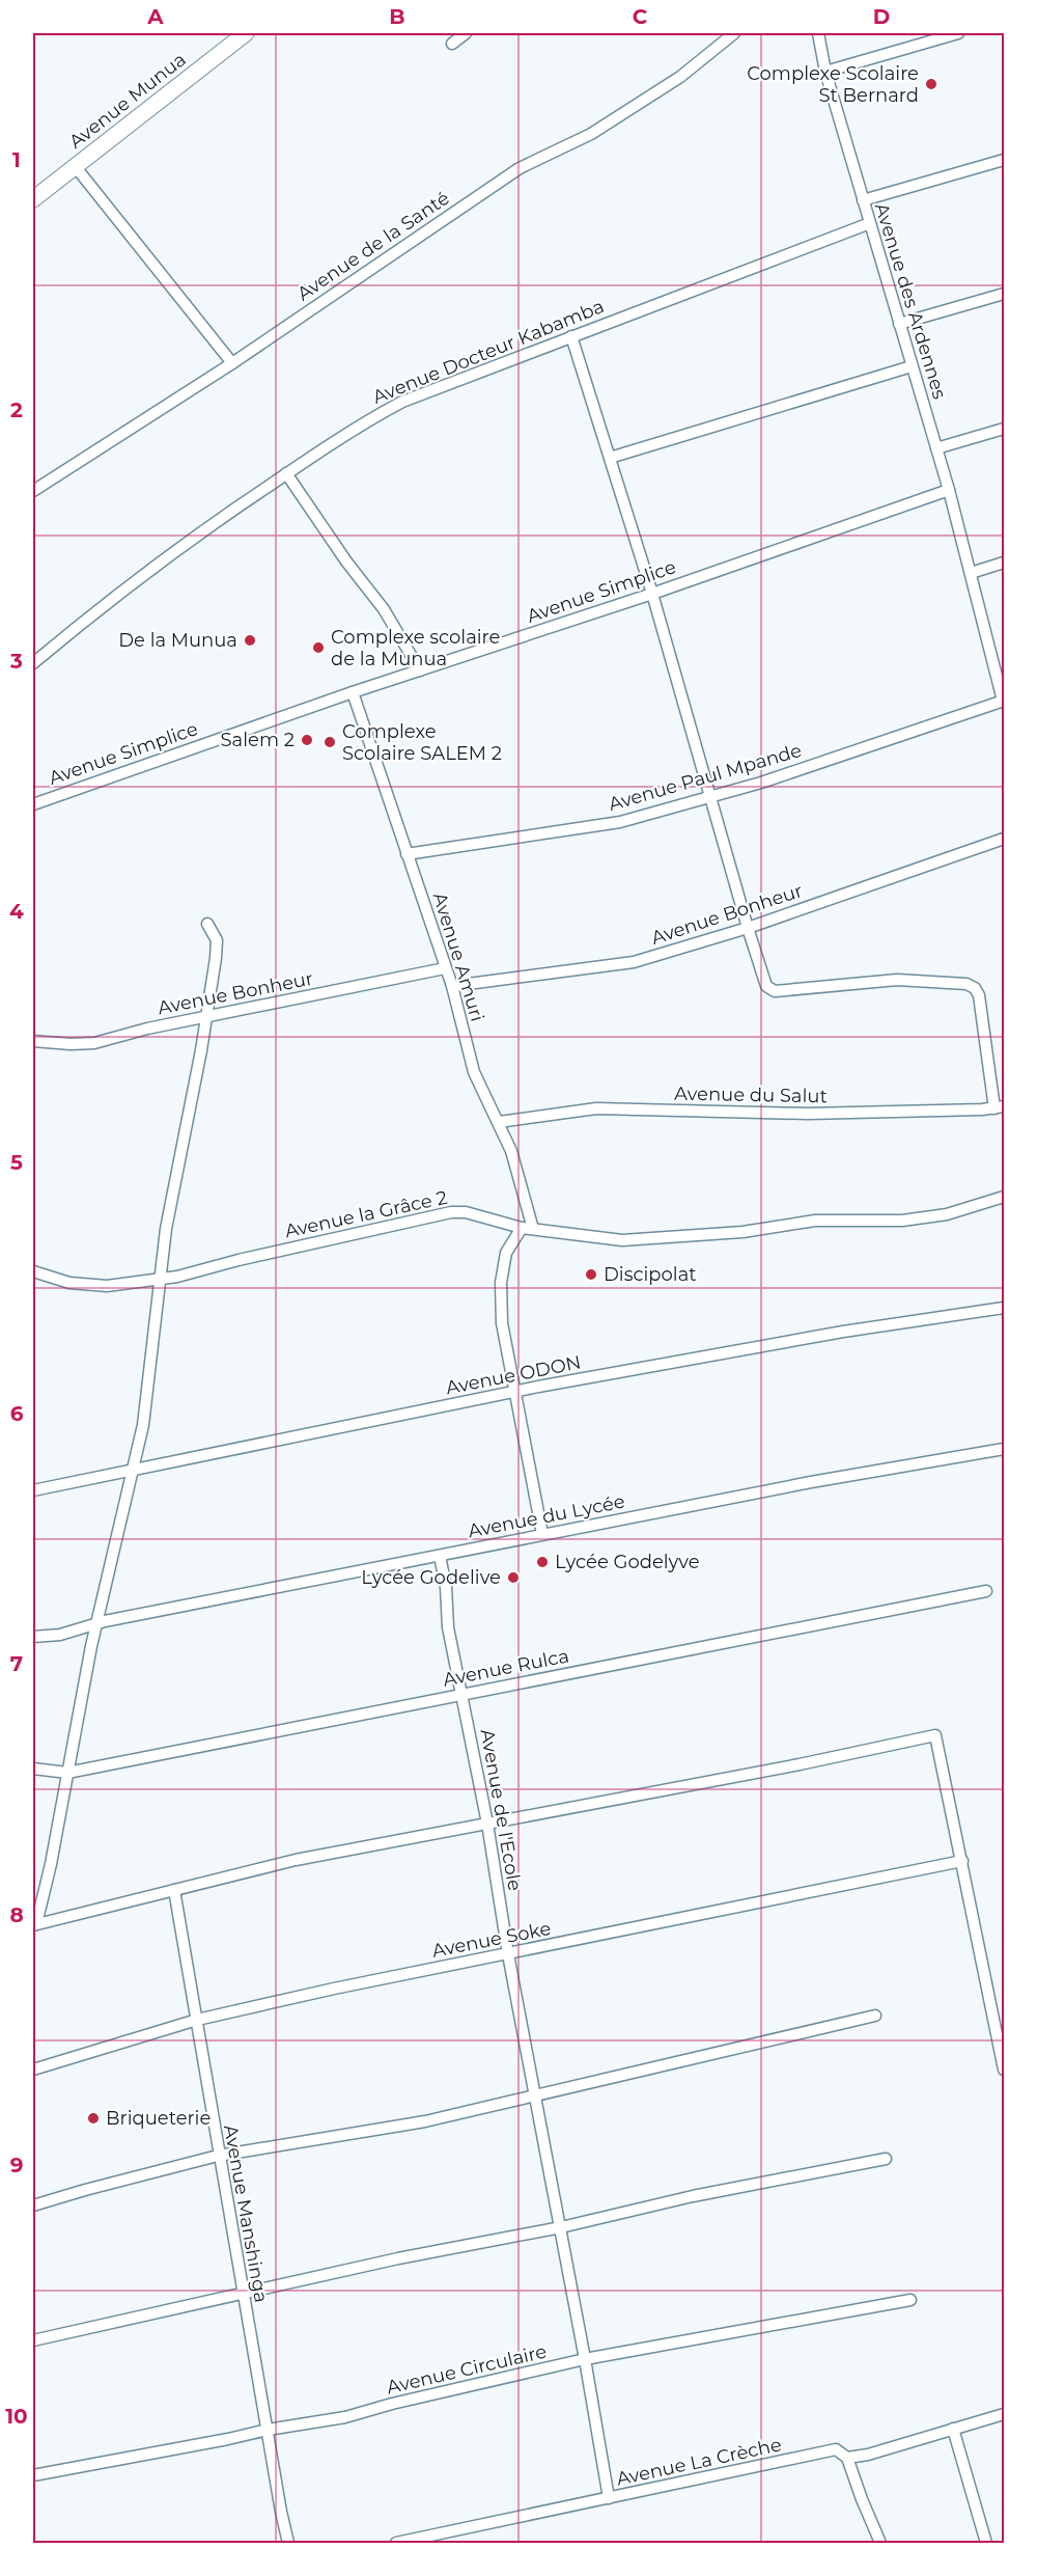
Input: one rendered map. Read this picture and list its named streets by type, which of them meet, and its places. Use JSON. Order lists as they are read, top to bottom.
{
  "streets": {
    "main road": ["Avenue Munua"],
    "street": [
      "Avenue de la Santé",
      "Avenue des Ardennes",
      "Avenue Docteur Kabamba",
      "Avenue Simplice",
      "Avenue Paul Mpande",
      "Avenue Bonheur",
      "Avenue Amuri",
      "Avenue du Salut",
      "Avenue la Grâce 2",
      "Avenue ODON",
      "Avenue du Lycée",
      "Avenue Rulca",
      "Avenue de l'Ecole",
      "Avenue Soke",
      "Avenue Manshinga",
      "Avenue Circulaire",
      "Avenue La Crèche"
    ]
  },
  "crossings": [
    ["Avenue des Ardennes", "Avenue Docteur Kabamba"],
    ["Avenue des Ardennes", "Avenue Simplice"],
    ["Avenue des Ardennes", "Avenue Paul Mpande"],
    ["Avenue Simplice", "Avenue Amuri"],
    ["Avenue Paul Mpande", "Avenue Amuri"],
    ["Avenue Bonheur", "Avenue Amuri"],
    ["Avenue Amuri", "Avenue du Salut"],
    ["Avenue Amuri", "Avenue la Grâce 2"],
    ["Avenue du Lycée", "Avenue de l'Ecole"],
    ["Avenue Rulca", "Avenue de l'Ecole"],
    ["Avenue de l'Ecole", "Avenue Soke"],
    ["Avenue de l'Ecole", "Avenue Circulaire"],
    ["Avenue de l'Ecole", "Avenue La Crèche"],
    ["Avenue Soke", "Avenue Manshinga"],
    ["Avenue Manshinga", "Avenue Circulaire"]
  ],
  "places": [
    "Complexe Scolaire St Bernard",
    "De la Munua",
    "Complexe scolaire de la Munua",
    "Salem 2",
    "Complexe Scolaire SALEM 2",
    "Discipolat",
    "Lycée Godelyve",
    "Lycée Godelive",
    "Briqueterie"
  ],
  "grid": {
    "columns": [
      "A",
      "B",
      "C",
      "D"
    ],
    "rows": [
      "1",
      "2",
      "3",
      "4",
      "5",
      "6",
      "7",
      "8",
      "9",
      "10"
    ]
  }
}
